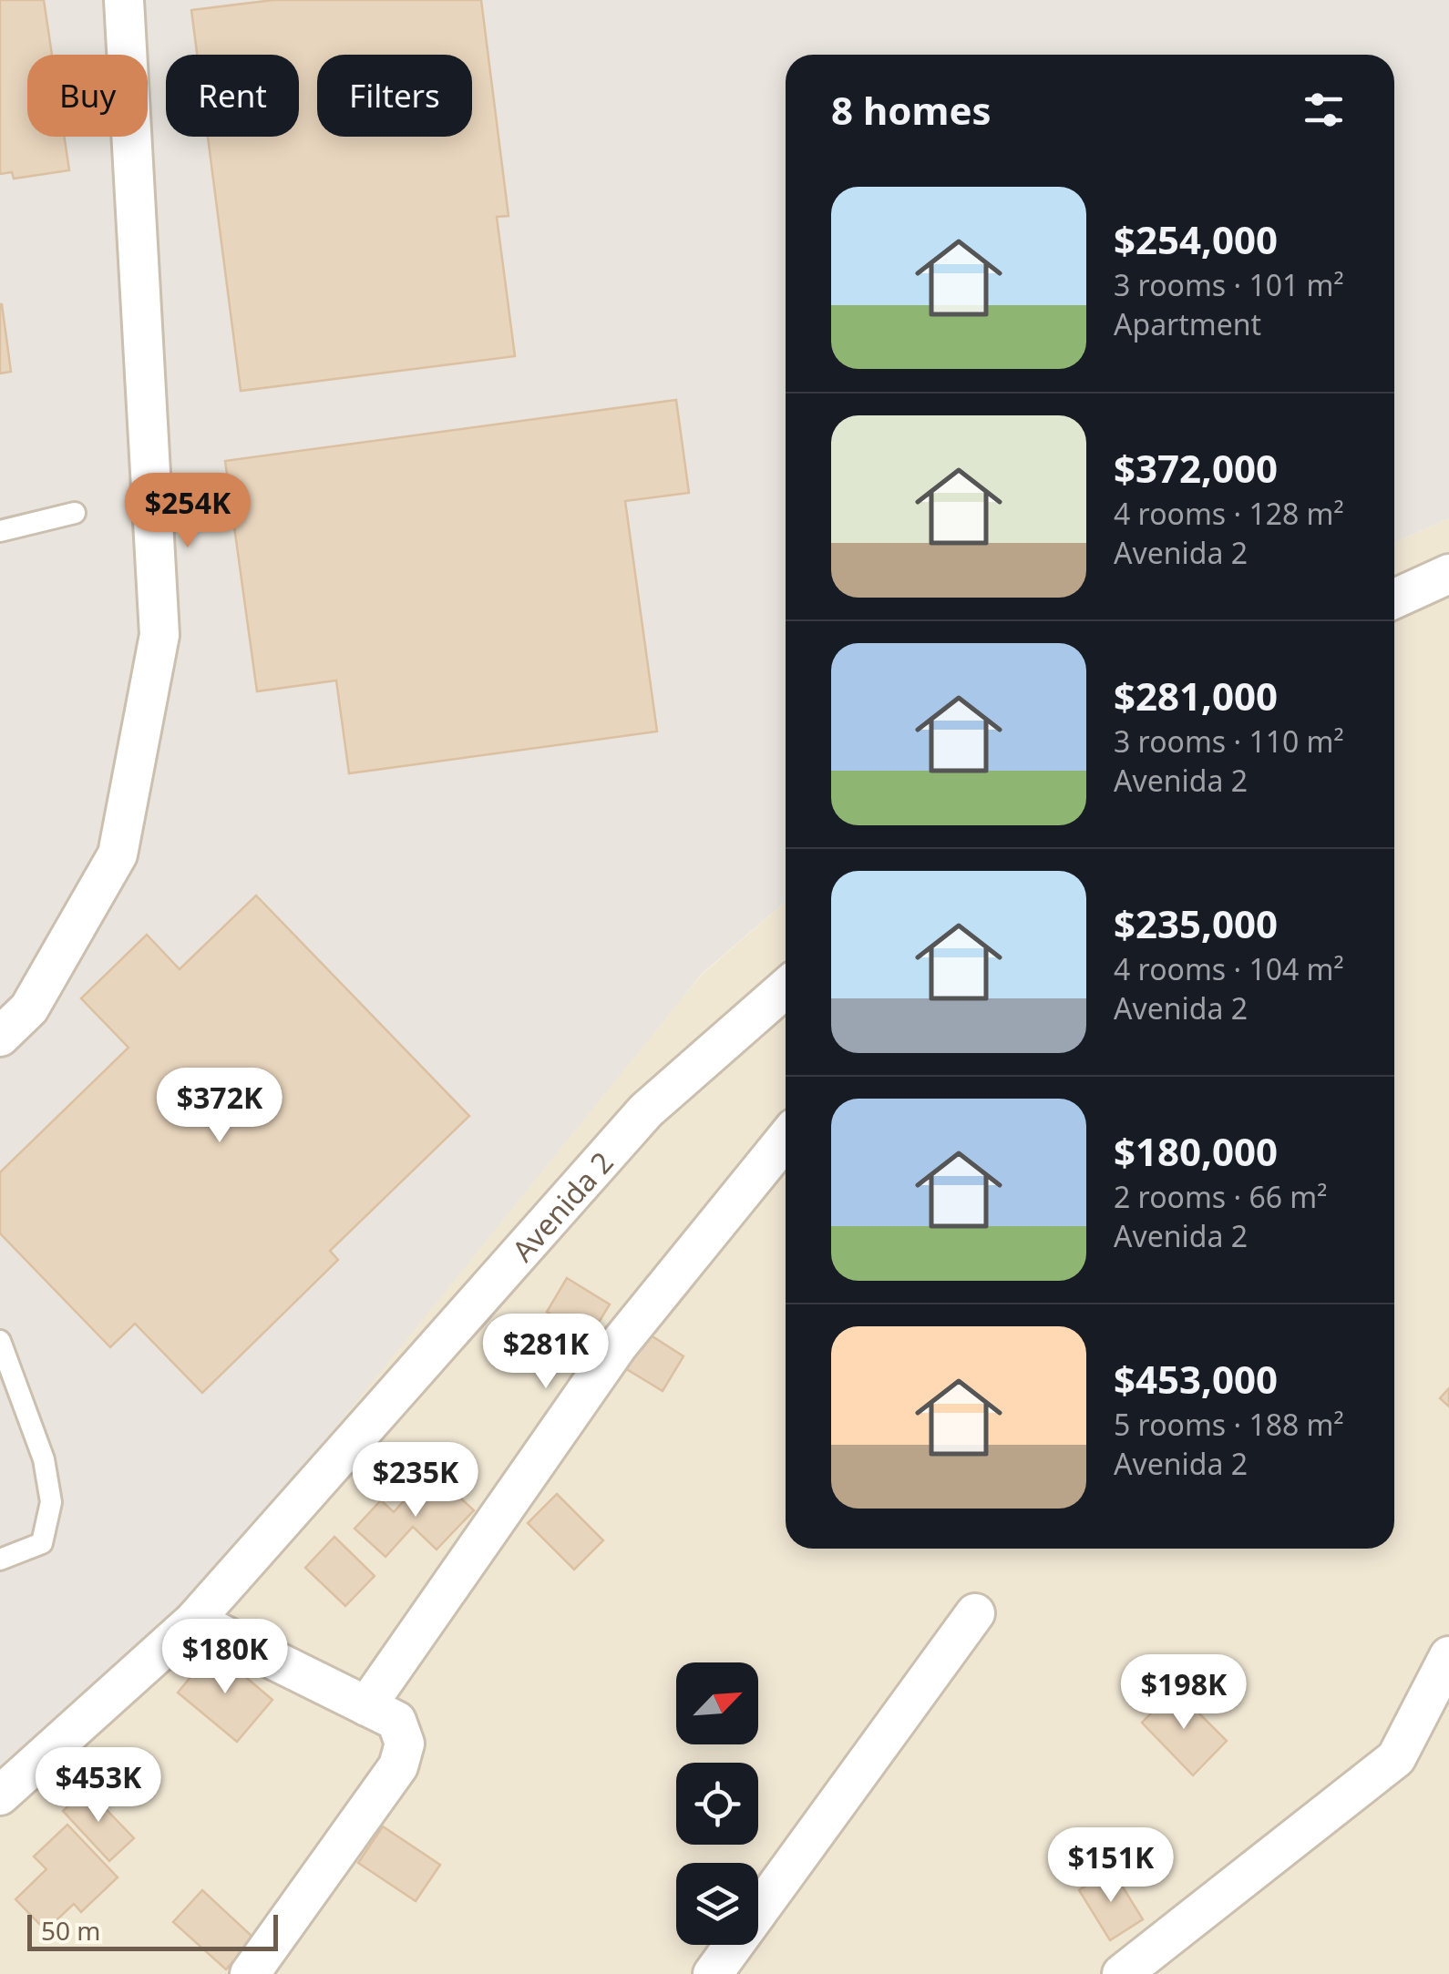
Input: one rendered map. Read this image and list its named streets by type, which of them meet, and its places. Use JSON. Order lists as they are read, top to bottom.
{
  "streets": {
    "street": ["Avenida 2"]
  },
  "scale_bar": "50 m",
  "north": "top right",
  "page": {
    "chip": ["Buy", "Rent", "Filters"],
    "heading": "8 homes",
    "list": [
      {
        "name": "$254,000",
        "note": "3 rooms · 101 m² · Apartment"
      },
      {
        "name": "$372,000",
        "note": "4 rooms · 128 m² · Avenida 2"
      },
      {
        "name": "$281,000",
        "note": "3 rooms · 110 m² · Avenida 2"
      },
      {
        "name": "$235,000",
        "note": "4 rooms · 104 m² · Avenida 2"
      },
      {
        "name": "$180,000",
        "note": "2 rooms · 66 m² · Avenida 2"
      },
      {
        "name": "$453,000",
        "note": "5 rooms · 188 m² · Avenida 2"
      }
    ],
    "price": [
      "$254K",
      "$372K",
      "$281K",
      "$235K",
      "$180K",
      "$198K",
      "$453K",
      "$151K"
    ],
    "scale": "50 m"
  }
}
